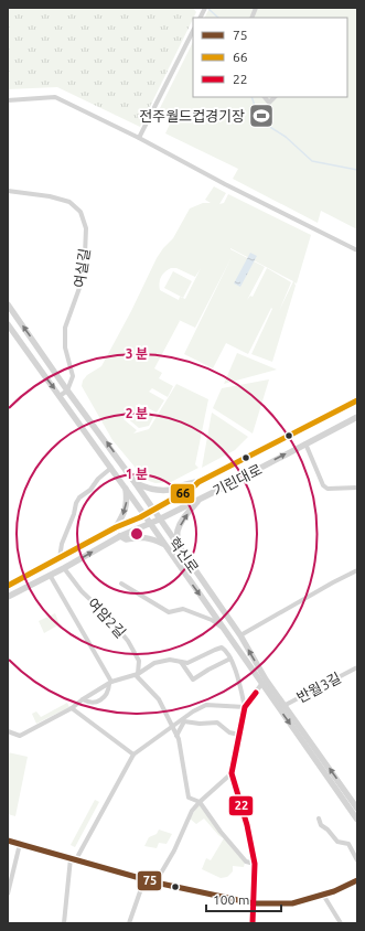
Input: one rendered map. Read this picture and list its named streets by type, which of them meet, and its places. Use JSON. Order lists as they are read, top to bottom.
{
  "streets": {
    "street": [
      "여실길",
      "기린대로",
      "혁신로",
      "여암2길",
      "반월3길"
    ]
  },
  "crossings": [
    ["여실길", "혁신로"],
    ["기린대로", "혁신로"],
    ["기린대로", "여암2길"],
    ["혁신로", "반월3길"]
  ],
  "places": {
    "sports": ["전주월드컵경기장"]
  },
  "lines": ["transit line 66", "transit line 22", "transit line 75"],
  "legend": ["75", "66", "22"],
  "scale_bar": "100 m",
  "rings": ["3 분", "2 분", "1 분"]
}
